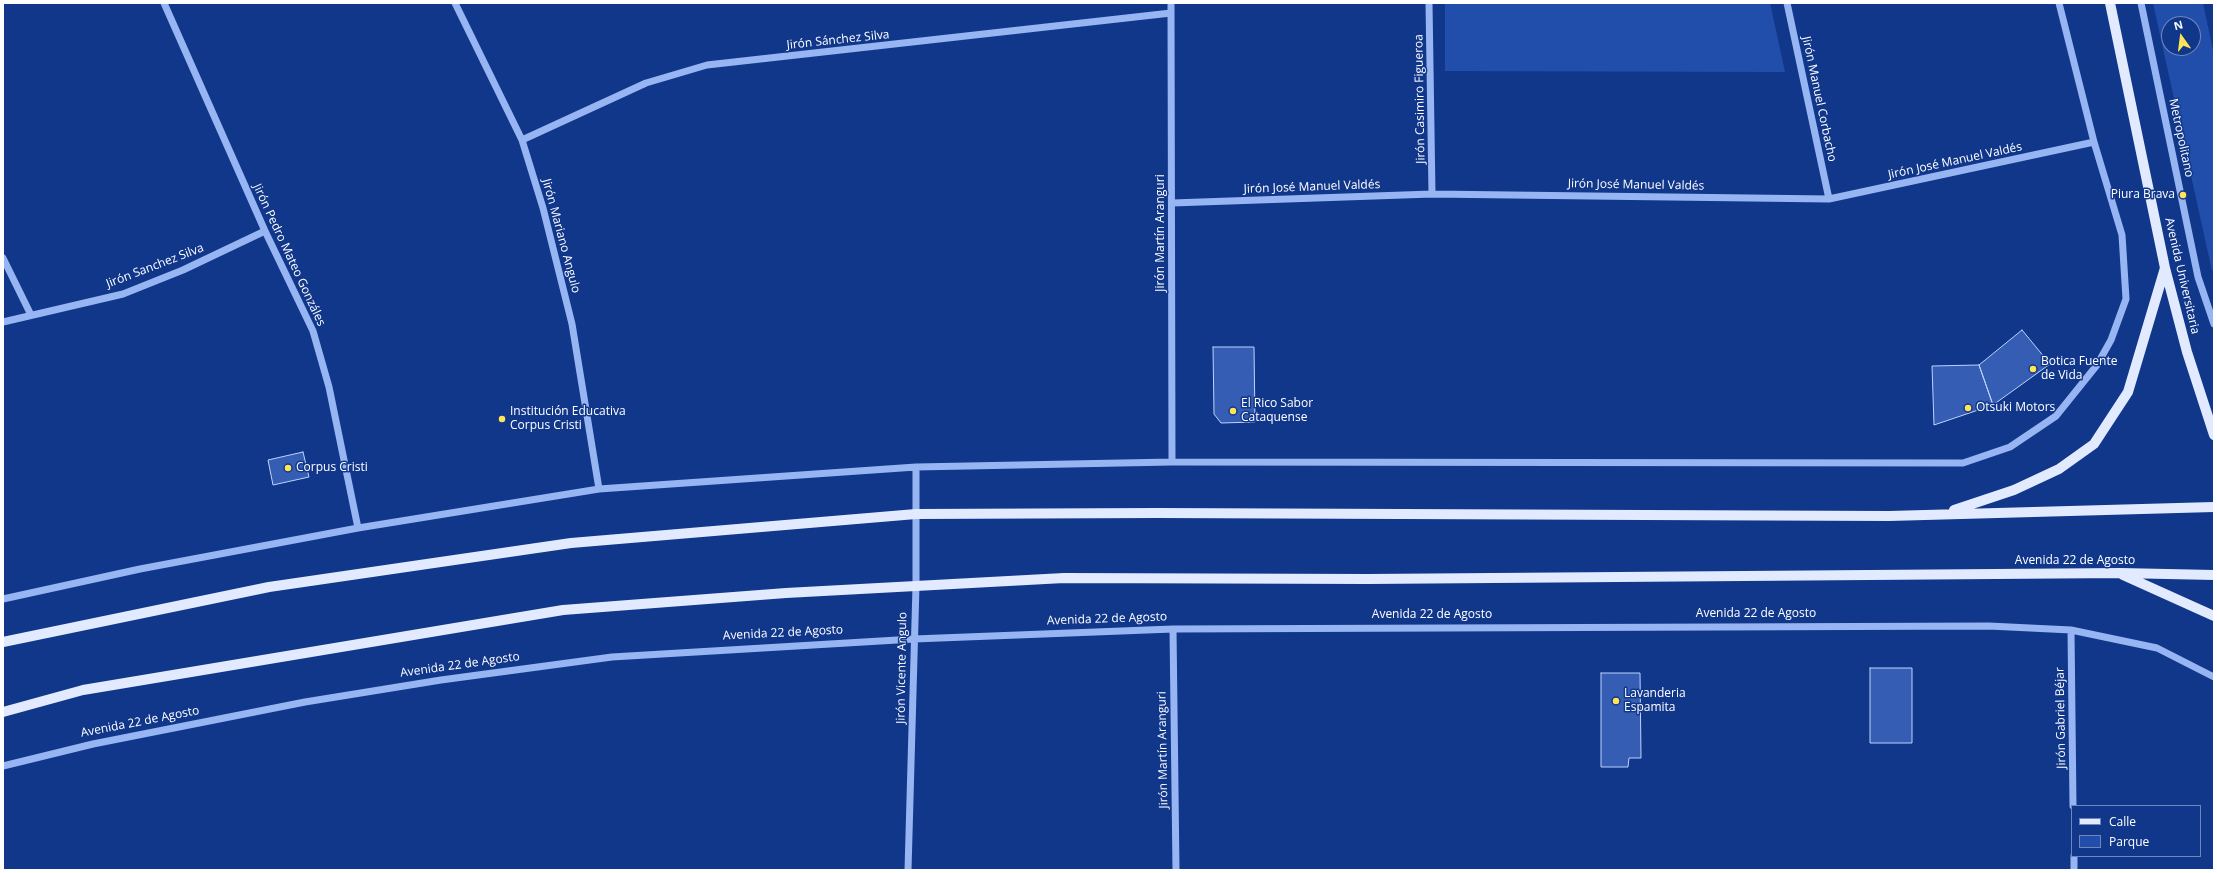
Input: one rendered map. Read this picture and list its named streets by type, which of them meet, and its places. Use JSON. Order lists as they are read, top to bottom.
{
  "streets": {
    "main road": ["Avenida Universitaria", "Avenida 22 de Agosto"],
    "street": [
      "Jirón Sánchez Silva",
      "Jirón Casimiro Figueroa",
      "Jirón Manuel Corbacho",
      "Metropolitano",
      "Jirón José Manuel Valdés",
      "Jirón Martín Aranguri",
      "Jirón Mariano Angulo",
      "Jirón Pedro Mateo Gonzáles",
      "Jirón Sanchez Silva",
      "Jirón Vicente Angulo",
      "Jirón Gabriel Béjar"
    ]
  },
  "crossings": [
    ["Jirón Sánchez Silva", "Jirón Martín Aranguri"],
    ["Jirón Sánchez Silva", "Jirón Mariano Angulo"],
    ["Jirón Casimiro Figueroa", "Jirón José Manuel Valdés"],
    ["Jirón Manuel Corbacho", "Jirón José Manuel Valdés"],
    ["Jirón José Manuel Valdés", "Jirón Martín Aranguri"],
    ["Jirón Martín Aranguri", "Avenida 22 de Agosto"],
    ["Jirón Pedro Mateo Gonzáles", "Jirón Sanchez Silva"],
    ["Avenida 22 de Agosto", "Jirón Vicente Angulo"],
    ["Avenida 22 de Agosto", "Jirón Gabriel Béjar"]
  ],
  "places": [
    "Piura Brava",
    "Botica Fuente de Vida",
    "Otsuki Motors",
    "El Rico Sabor Cataquense",
    "Institución Educativa Corpus Cristi",
    "Corpus Cristi",
    "Lavanderia Espamita"
  ],
  "legend": ["Calle", "Parque"],
  "north": "top"
}
